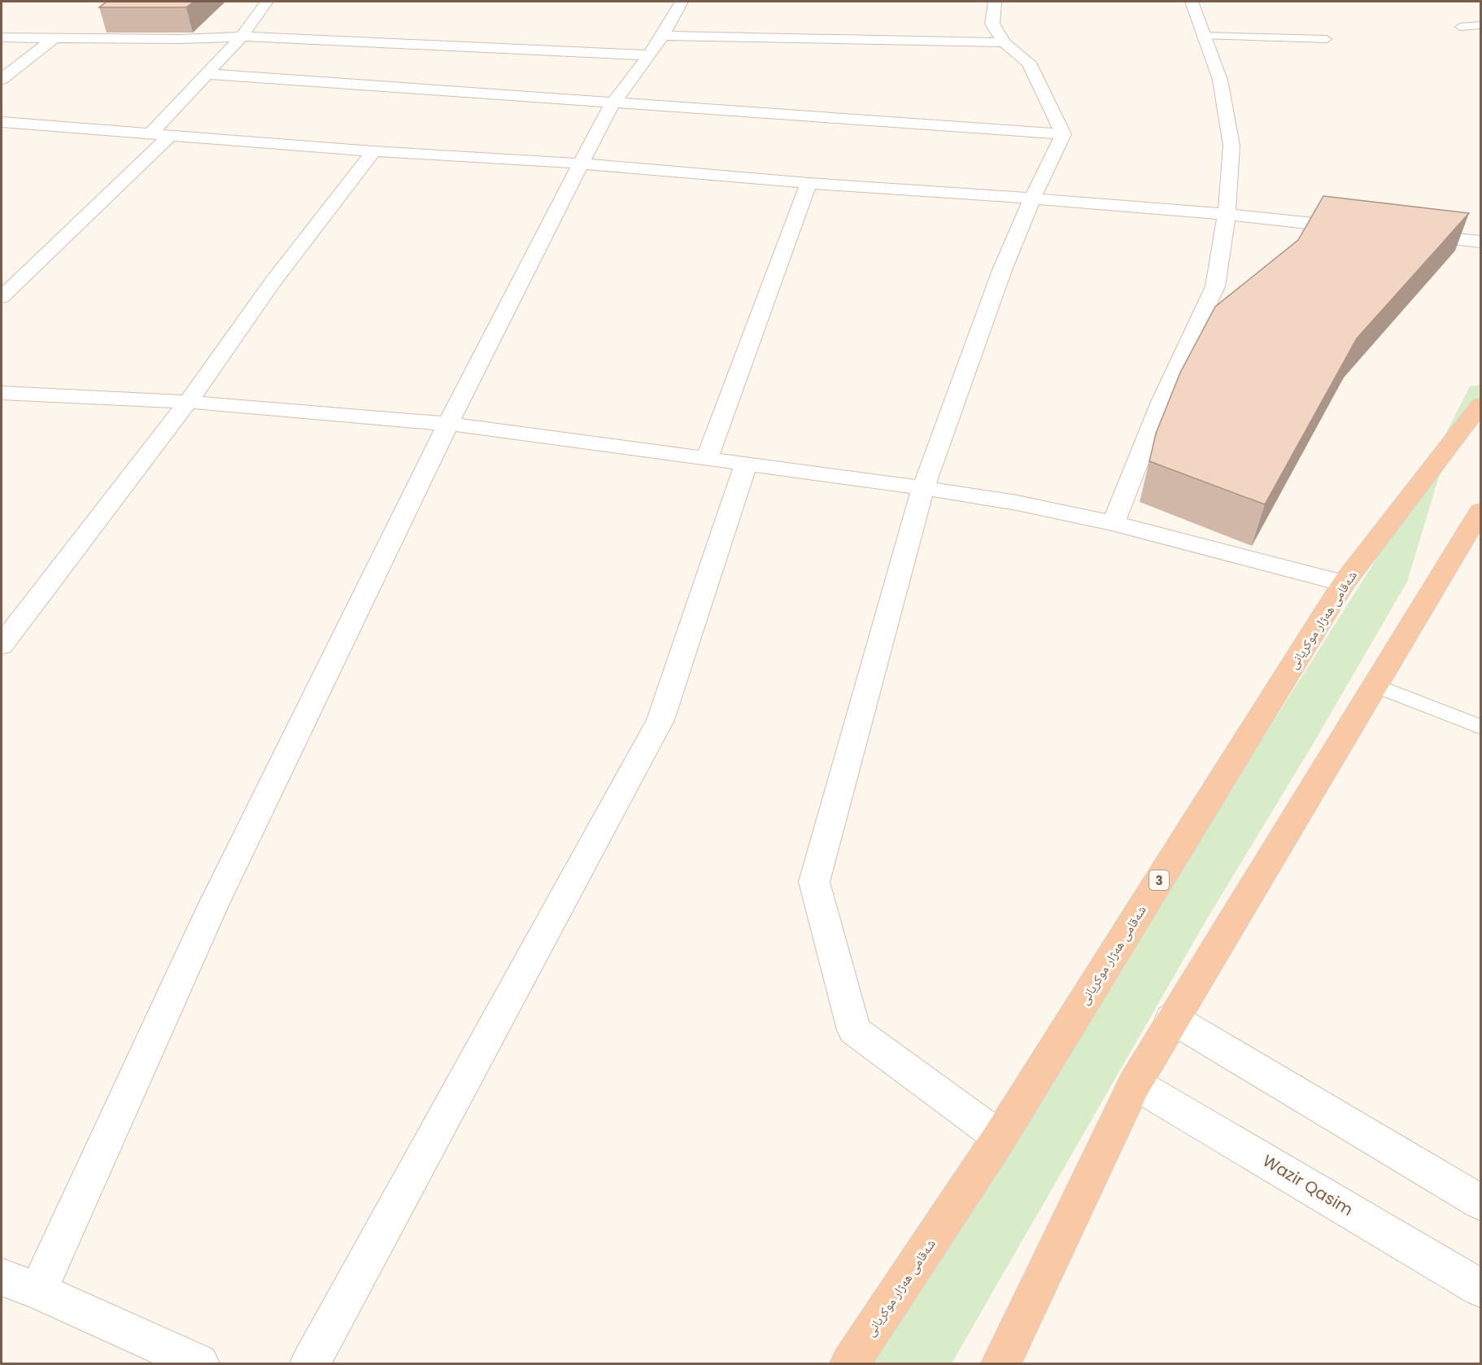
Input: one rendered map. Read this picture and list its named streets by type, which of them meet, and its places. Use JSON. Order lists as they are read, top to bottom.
{
  "streets": {
    "highway": ["شەقامی ھەژار موکریانی", "3"],
    "street": ["Wazir Qasim"]
  }
}
